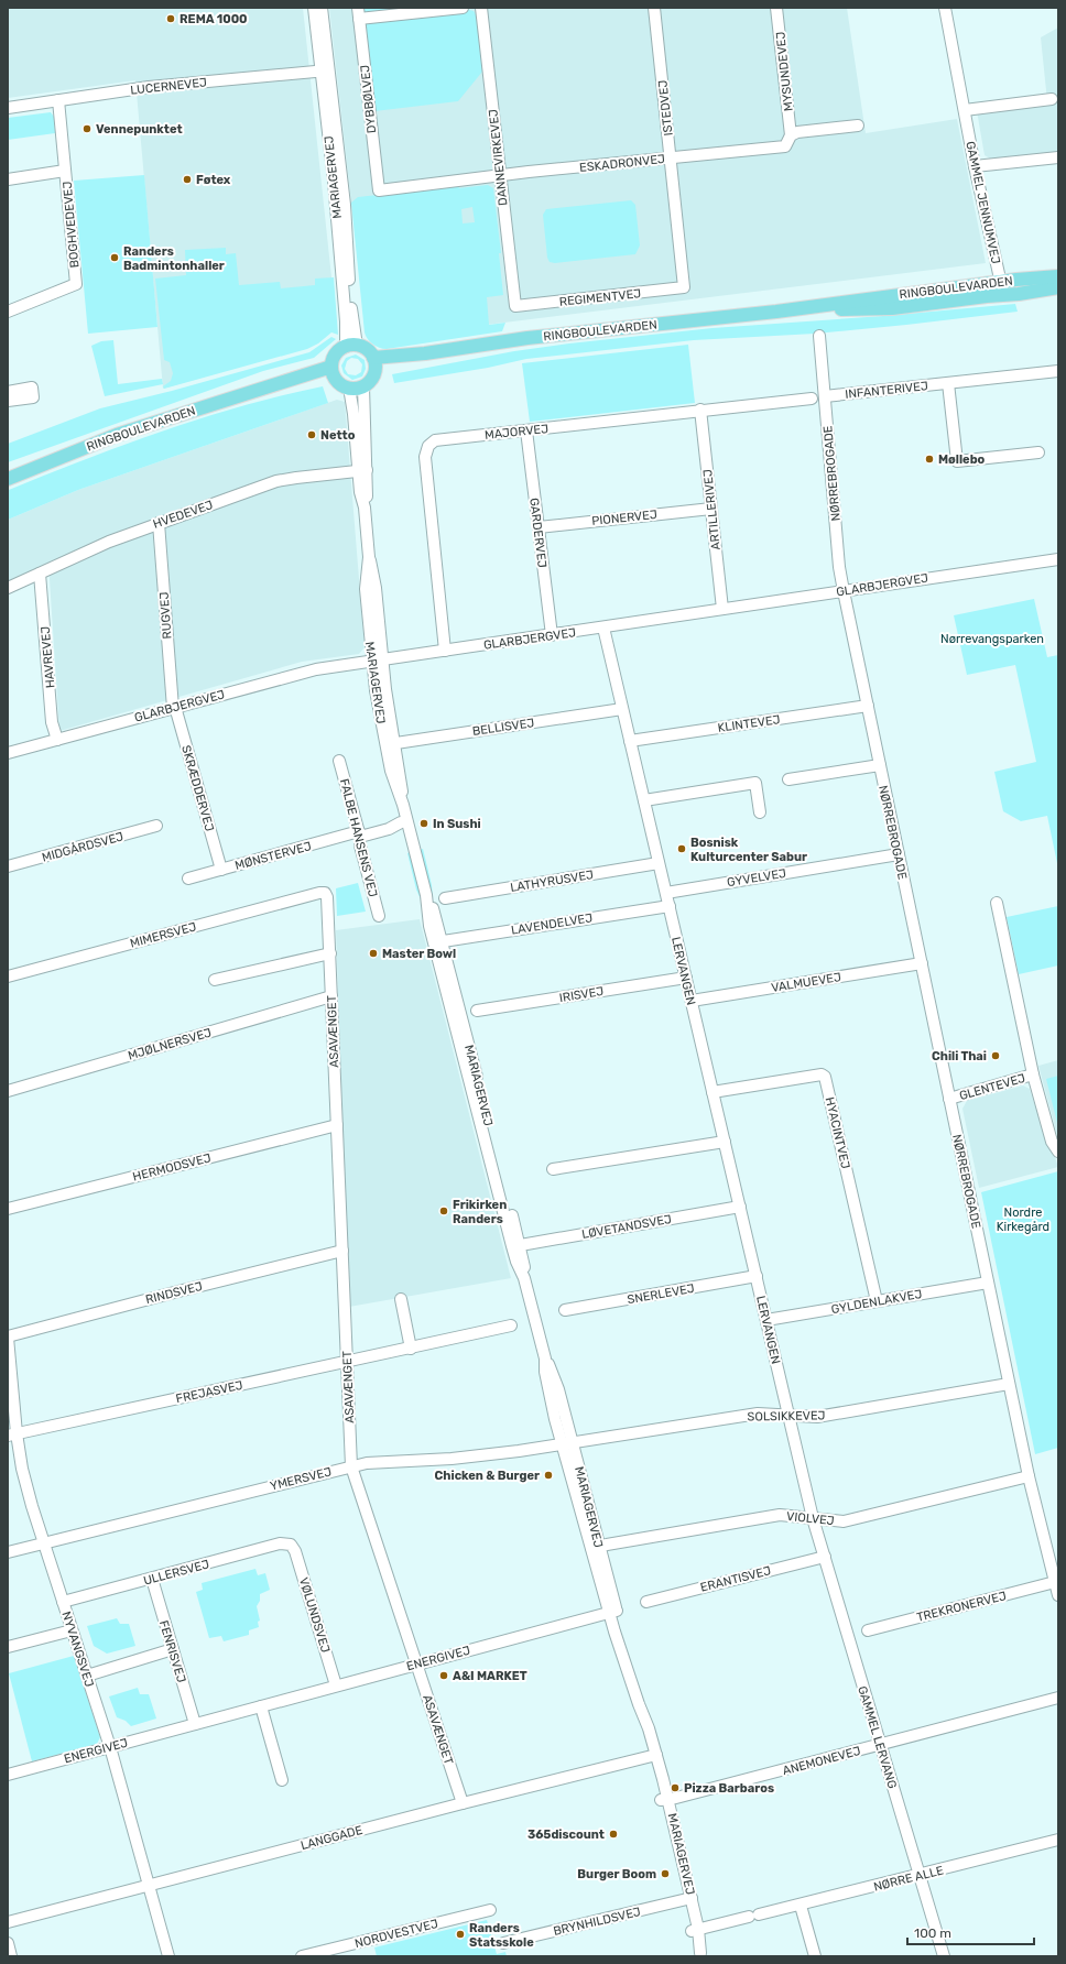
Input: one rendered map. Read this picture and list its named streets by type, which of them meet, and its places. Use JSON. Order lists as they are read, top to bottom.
{
  "streets": {
    "main road": ["RINGBOULEVARDEN"],
    "street": [
      "MYSUNDEVEJ",
      "LUCERNEVEJ",
      "DYBBØLVEJ",
      "ISTEDVEJ",
      "DANNEVIRKEVEJ",
      "ESKADRONVEJ",
      "MARIAGERVEJ",
      "GAMMEL JENNUMVEJ",
      "BOGHVEDEVEJ",
      "REGIMENTVEJ",
      "INFANTERIVEJ",
      "MAJORVEJ",
      "NØRREBROGADE",
      "ARTILLERIVEJ",
      "HVEDEVEJ",
      "PIONERVEJ",
      "GARDERVEJ",
      "GLARBJERGVEJ",
      "RUGVEJ",
      "HAVREVEJ",
      "KLINTEVEJ",
      "BELLISVEJ",
      "SKRÆDDERVEJ",
      "FALBE HANSENS VEJ",
      "MIDGÅRDSVEJ",
      "MØNSTERVEJ",
      "GYVELVEJ",
      "LATHYRUSVEJ",
      "LAVENDELVEJ",
      "MIMERSVEJ",
      "LERVANGEN",
      "VALMUEVEJ",
      "IRISVEJ",
      "ASAVÆNGET",
      "MJØLNERSVEJ",
      "GLENTEVEJ",
      "HYACINTVEJ",
      "HERMODSVEJ",
      "LØVETANDSVEJ",
      "RINDSVEJ",
      "SNERLEVEJ",
      "GYLDENLAKVEJ",
      "FREJASVEJ",
      "SOLSIKKEVEJ",
      "YMERSVEJ",
      "VIOLVEJ",
      "ULLERSVEJ",
      "ERANTISVEJ",
      "TREKRONERVEJ",
      "VØLUNDSVEJ",
      "NYVANGSVEJ",
      "FENRISVEJ",
      "ENERGIVEJ",
      "GAMMEL LERVANG",
      "ANEMONEVEJ",
      "LANGGADE",
      "NØRRE ALLE",
      "BRYNHILDSVEJ",
      "NORDVESTVEJ"
    ]
  },
  "crossings": [
    ["MYSUNDEVEJ", "ESKADRONVEJ"],
    ["LUCERNEVEJ", "MARIAGERVEJ"],
    ["LUCERNEVEJ", "BOGHVEDEVEJ"],
    ["DYBBØLVEJ", "ESKADRONVEJ"],
    ["ISTEDVEJ", "ESKADRONVEJ"],
    ["ISTEDVEJ", "REGIMENTVEJ"],
    ["DANNEVIRKEVEJ", "ESKADRONVEJ"],
    ["DANNEVIRKEVEJ", "REGIMENTVEJ"],
    ["MARIAGERVEJ", "RINGBOULEVARDEN"],
    ["MARIAGERVEJ", "HVEDEVEJ"],
    ["MARIAGERVEJ", "GLARBJERGVEJ"],
    ["MARIAGERVEJ", "BELLISVEJ"],
    ["MARIAGERVEJ", "LAVENDELVEJ"],
    ["MARIAGERVEJ", "LØVETANDSVEJ"],
    ["MARIAGERVEJ", "SOLSIKKEVEJ"],
    ["MARIAGERVEJ", "YMERSVEJ"],
    ["MARIAGERVEJ", "VIOLVEJ"],
    ["MARIAGERVEJ", "ENERGIVEJ"],
    ["MARIAGERVEJ", "ANEMONEVEJ"],
    ["MARIAGERVEJ", "LANGGADE"],
    ["MARIAGERVEJ", "NØRRE ALLE"],
    ["MARIAGERVEJ", "BRYNHILDSVEJ"],
    ["GAMMEL JENNUMVEJ", "RINGBOULEVARDEN"],
    ["INFANTERIVEJ", "NØRREBROGADE"],
    ["MAJORVEJ", "ARTILLERIVEJ"],
    ["MAJORVEJ", "GARDERVEJ"],
    ["MAJORVEJ", "GLARBJERGVEJ"],
    ["NØRREBROGADE", "GLARBJERGVEJ"],
    ["NØRREBROGADE", "KLINTEVEJ"],
    ["NØRREBROGADE", "GYVELVEJ"],
    ["NØRREBROGADE", "VALMUEVEJ"],
    ["NØRREBROGADE", "GLENTEVEJ"],
    ["NØRREBROGADE", "GYLDENLAKVEJ"],
    ["NØRREBROGADE", "SOLSIKKEVEJ"],
    ["NØRREBROGADE", "VIOLVEJ"],
    ["NØRREBROGADE", "TREKRONERVEJ"],
    ["ARTILLERIVEJ", "PIONERVEJ"],
    ["ARTILLERIVEJ", "GLARBJERGVEJ"],
    ["HVEDEVEJ", "RUGVEJ"],
    ["HVEDEVEJ", "HAVREVEJ"],
    ["PIONERVEJ", "GARDERVEJ"],
    ["GARDERVEJ", "GLARBJERGVEJ"],
    ["GLARBJERGVEJ", "RUGVEJ"],
    ["GLARBJERGVEJ", "HAVREVEJ"],
    ["GLARBJERGVEJ", "SKRÆDDERVEJ"],
    ["GLARBJERGVEJ", "LERVANGEN"],
    ["RUGVEJ", "SKRÆDDERVEJ"],
    ["KLINTEVEJ", "LERVANGEN"],
    ["BELLISVEJ", "LERVANGEN"],
    ["SKRÆDDERVEJ", "MØNSTERVEJ"],
    ["FALBE HANSENS VEJ", "MØNSTERVEJ"],
    ["GYVELVEJ", "LERVANGEN"],
    ["LATHYRUSVEJ", "LERVANGEN"],
    ["LAVENDELVEJ", "LERVANGEN"],
    ["MIMERSVEJ", "ASAVÆNGET"],
    ["LERVANGEN", "VALMUEVEJ"],
    ["LERVANGEN", "IRISVEJ"],
    ["LERVANGEN", "HYACINTVEJ"],
    ["LERVANGEN", "LØVETANDSVEJ"],
    ["LERVANGEN", "SNERLEVEJ"],
    ["LERVANGEN", "GYLDENLAKVEJ"],
    ["LERVANGEN", "SOLSIKKEVEJ"],
    ["LERVANGEN", "VIOLVEJ"],
    ["LERVANGEN", "GAMMEL LERVANG"],
    ["ASAVÆNGET", "MJØLNERSVEJ"],
    ["ASAVÆNGET", "HERMODSVEJ"],
    ["ASAVÆNGET", "RINDSVEJ"],
    ["ASAVÆNGET", "FREJASVEJ"],
    ["ASAVÆNGET", "YMERSVEJ"],
    ["ASAVÆNGET", "ENERGIVEJ"],
    ["ASAVÆNGET", "LANGGADE"],
    ["HYACINTVEJ", "GYLDENLAKVEJ"],
    ["RINDSVEJ", "NYVANGSVEJ"],
    ["FREJASVEJ", "NYVANGSVEJ"],
    ["SOLSIKKEVEJ", "YMERSVEJ"],
    ["YMERSVEJ", "NYVANGSVEJ"],
    ["VIOLVEJ", "GAMMEL LERVANG"],
    ["ULLERSVEJ", "VØLUNDSVEJ"],
    ["ULLERSVEJ", "NYVANGSVEJ"],
    ["ULLERSVEJ", "FENRISVEJ"],
    ["ERANTISVEJ", "GAMMEL LERVANG"],
    ["VØLUNDSVEJ", "ENERGIVEJ"],
    ["NYVANGSVEJ", "ENERGIVEJ"],
    ["NYVANGSVEJ", "LANGGADE"],
    ["FENRISVEJ", "ENERGIVEJ"],
    ["GAMMEL LERVANG", "ANEMONEVEJ"],
    ["GAMMEL LERVANG", "NØRRE ALLE"]
  ],
  "parks": ["Nørrevangsparken", "Nordre Kirkegård"],
  "places": [
    "REMA 1000",
    "Vennepunktet",
    "Føtex",
    "Randers Badmintonhaller",
    "Netto",
    "Møllebo",
    "In Sushi",
    "Bosnisk Kulturcenter Sabur",
    "Master Bowl",
    "Chili Thai",
    "Frikirken Randers",
    "Chicken & Burger",
    "A&I MARKET",
    "Pizza Barbaros",
    "365discount",
    "Burger Boom",
    "Randers Statsskole"
  ],
  "scale_bar": "100 m"
}
